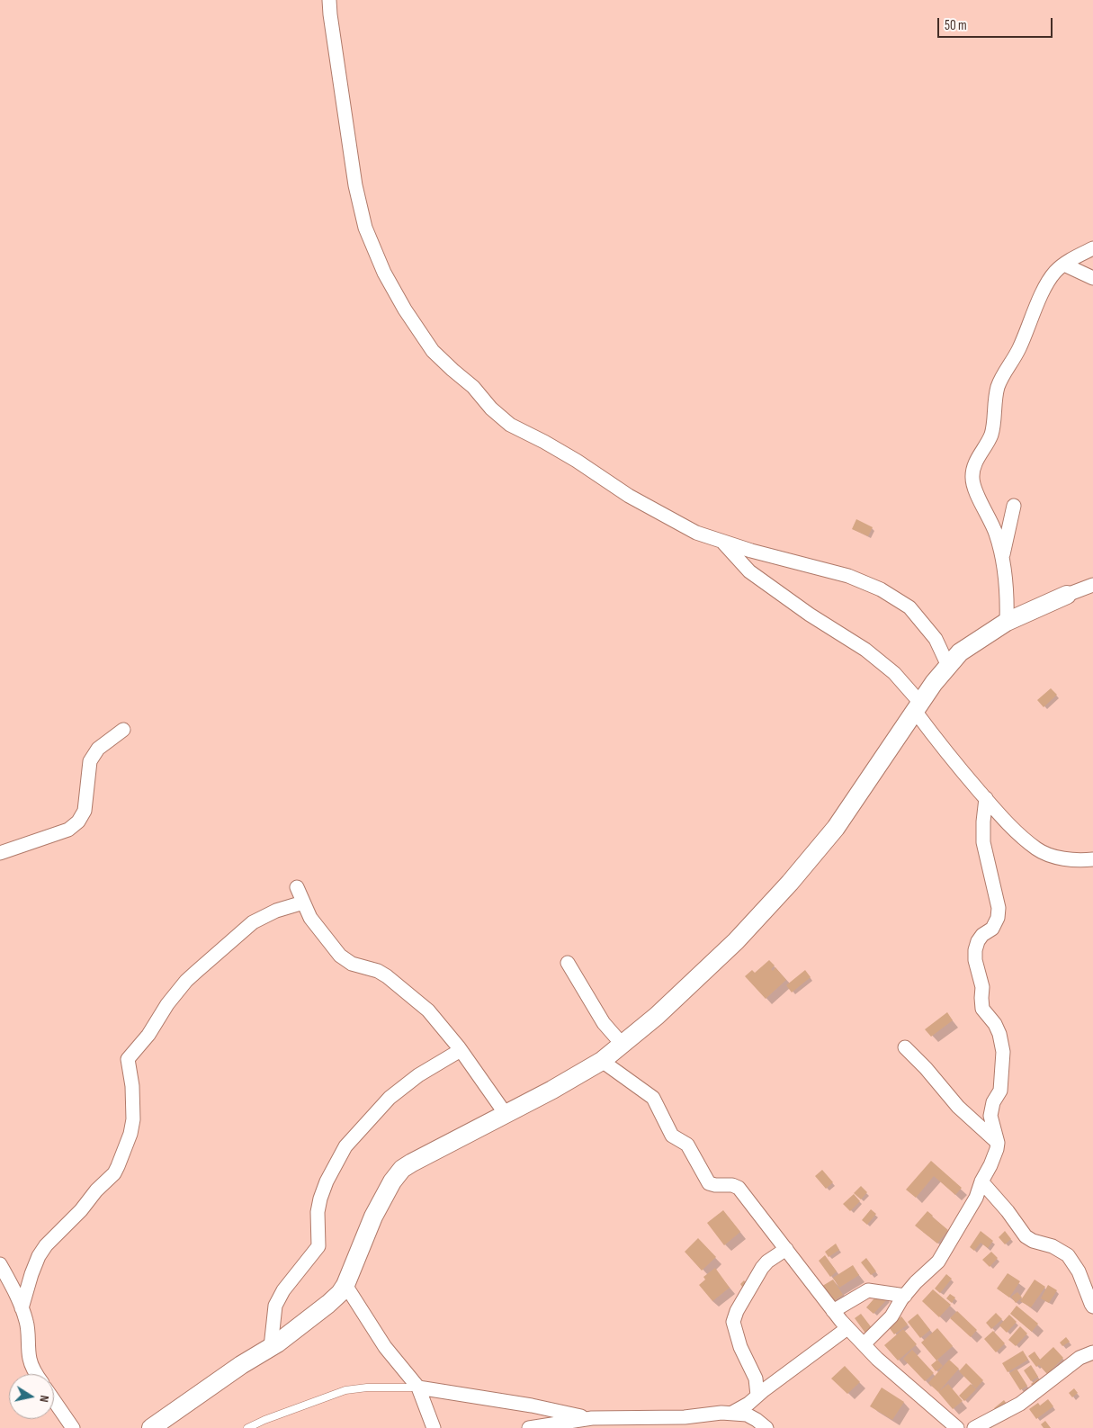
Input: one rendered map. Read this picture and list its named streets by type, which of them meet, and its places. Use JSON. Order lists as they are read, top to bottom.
{
  "scale_bar": "50 m",
  "north": "right"
}
